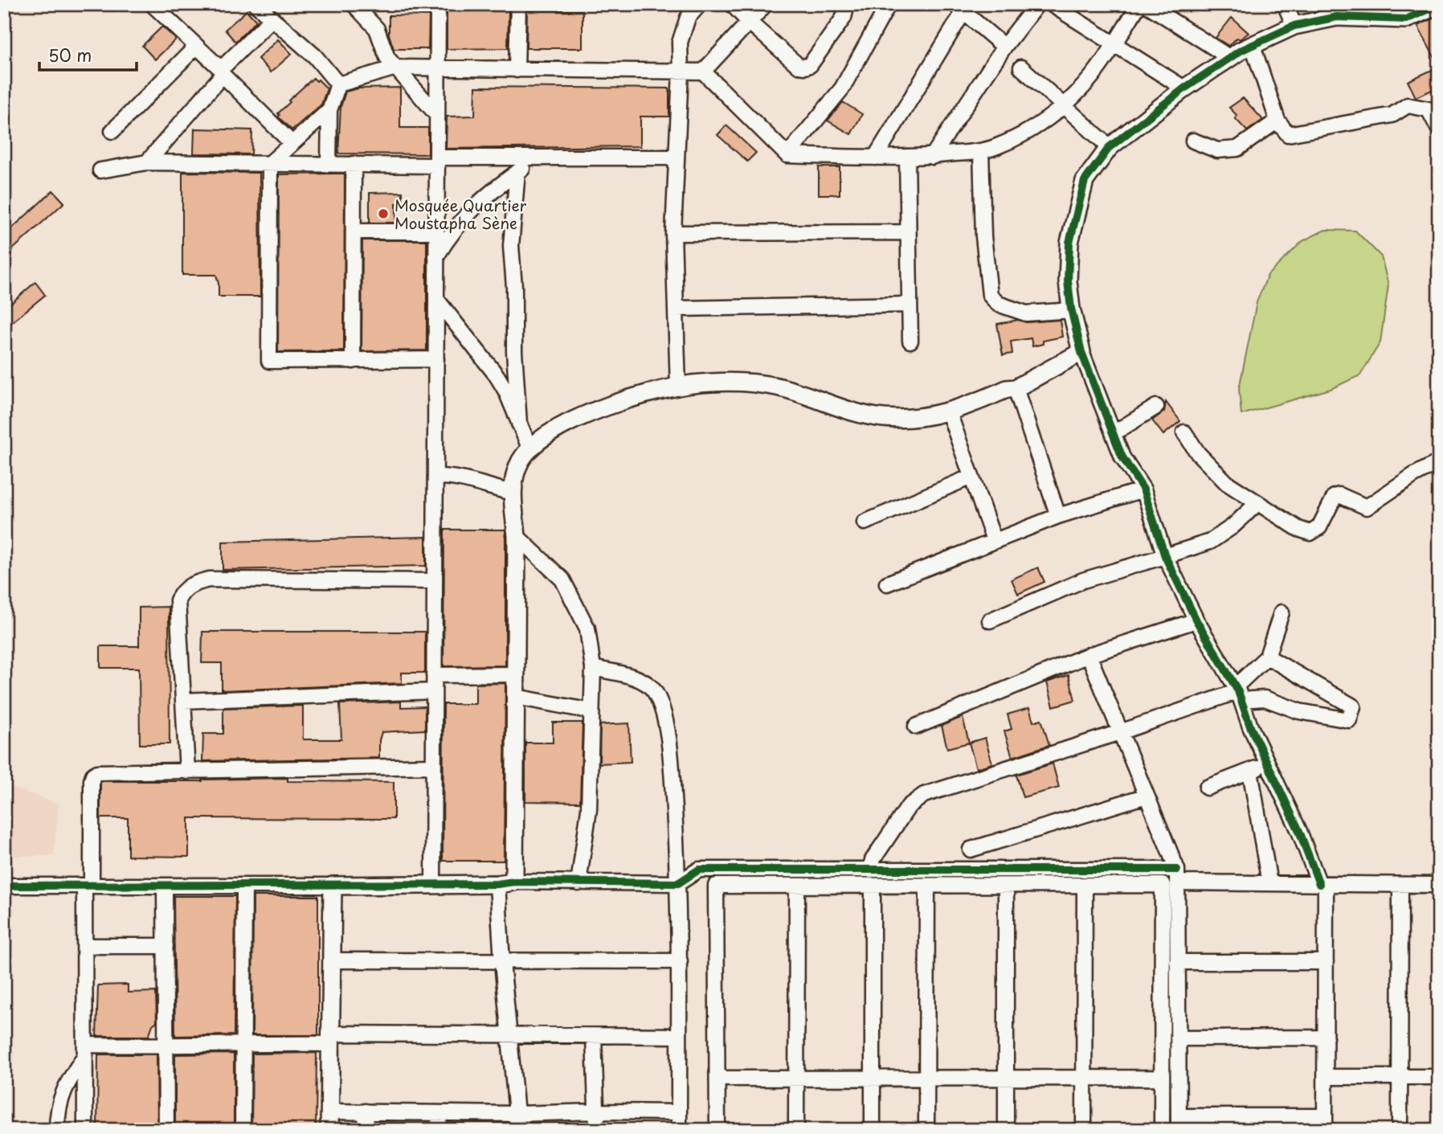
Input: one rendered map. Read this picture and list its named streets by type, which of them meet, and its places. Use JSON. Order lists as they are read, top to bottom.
{
  "places": ["Mosquée Quartier Moustapha Sène"],
  "scale_bar": "50 m"
}
